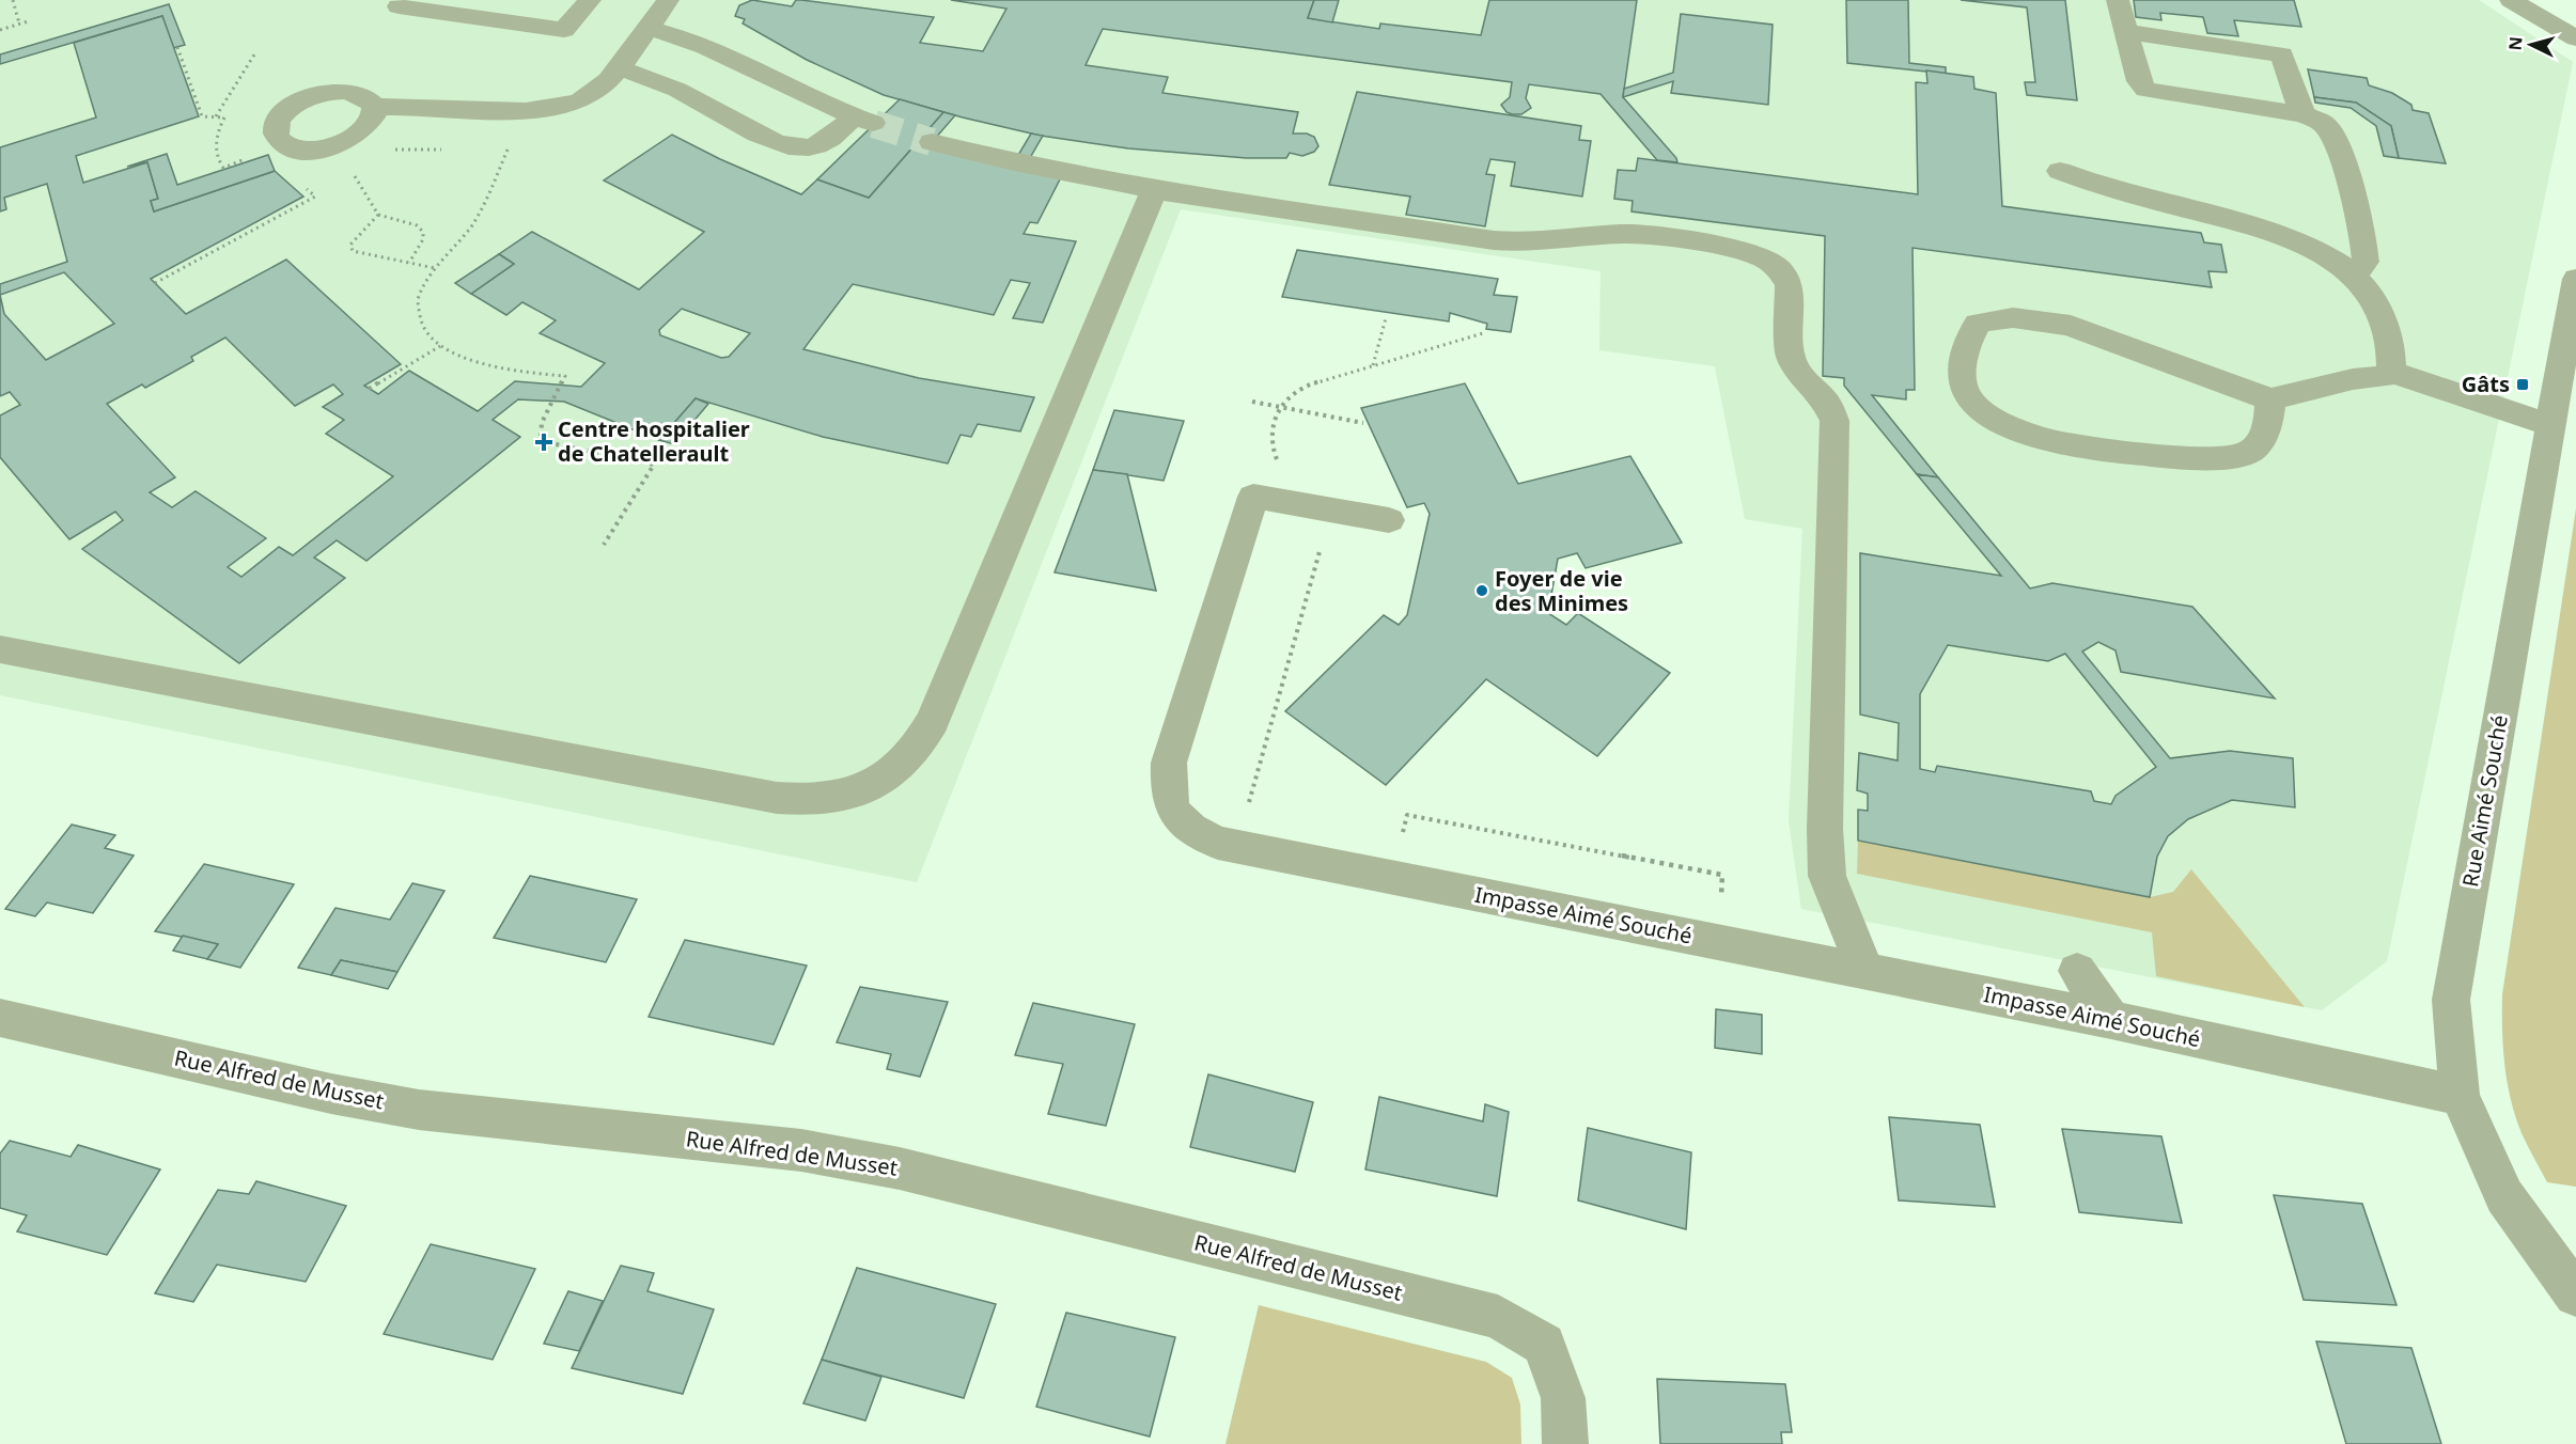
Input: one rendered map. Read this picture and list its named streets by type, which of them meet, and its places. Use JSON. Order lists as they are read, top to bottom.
{
  "streets": {
    "street": ["Rue Aimé Souché", "Impasse Aimé Souché", "Rue Alfred de Musset"]
  },
  "crossings": [
    ["Rue Aimé Souché", "Impasse Aimé Souché"]
  ],
  "places": {
    "transit": ["Gâts"],
    "health": ["Centre hospitalier de Chatellerault"],
    "other": ["Foyer de vie des Minimes"]
  },
  "north": "left"
}
